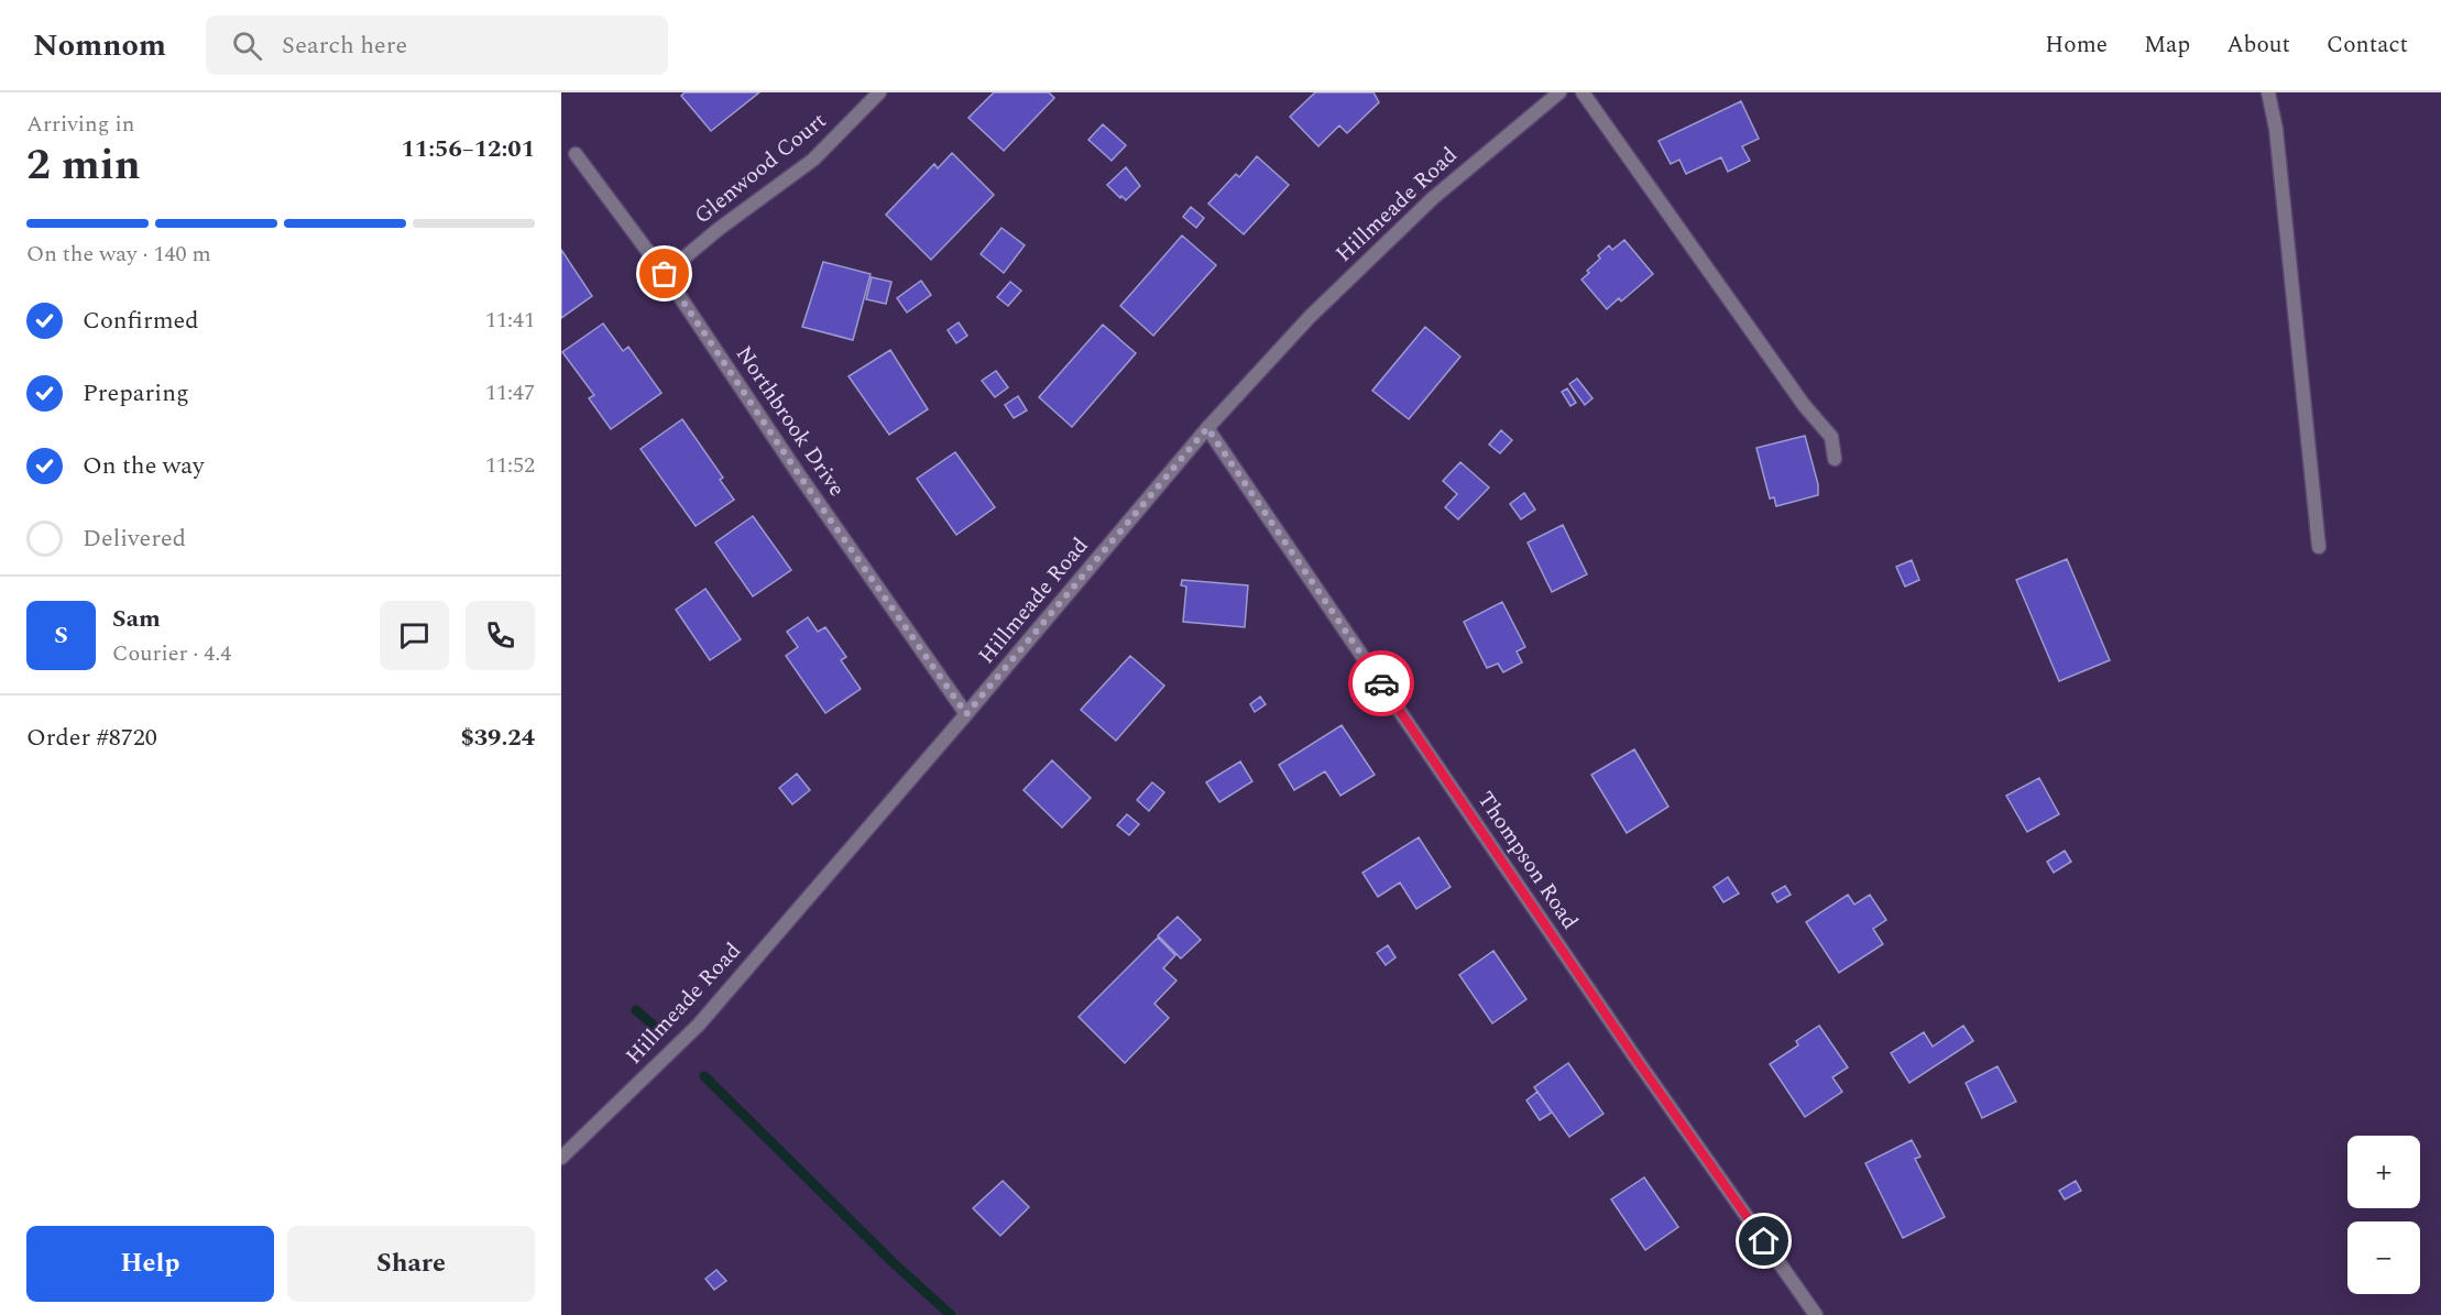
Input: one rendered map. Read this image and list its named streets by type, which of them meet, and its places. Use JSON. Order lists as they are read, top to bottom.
{
  "streets": {
    "street": [
      "Glenwood Court",
      "Hillmeade Road",
      "Northbrook Drive",
      "Thompson Road"
    ]
  },
  "crossings": [
    ["Glenwood Court", "Northbrook Drive"],
    ["Hillmeade Road", "Northbrook Drive"],
    ["Hillmeade Road", "Thompson Road"]
  ],
  "page": {
    "header": "Nomnom",
    "search": "Search here",
    "nav": [
      "Home",
      "Map",
      "About",
      "Contact"
    ],
    "heading": ["2 min", "Arriving in", "11:56–12:01"],
    "panel": [
      "Sam",
      "Courier · 4.4",
      "Order #8720",
      "$39.24"
    ],
    "bar": "On the way · 140 m",
    "list": [
      ["Confirmed", "11:41"],
      ["Preparing", "11:47"],
      ["On the way", "11:52"],
      "Delivered"
    ],
    "round": "S",
    "map_buttons": ["+", "−"],
    "buttons": ["Help", "Share"]
  }
}
